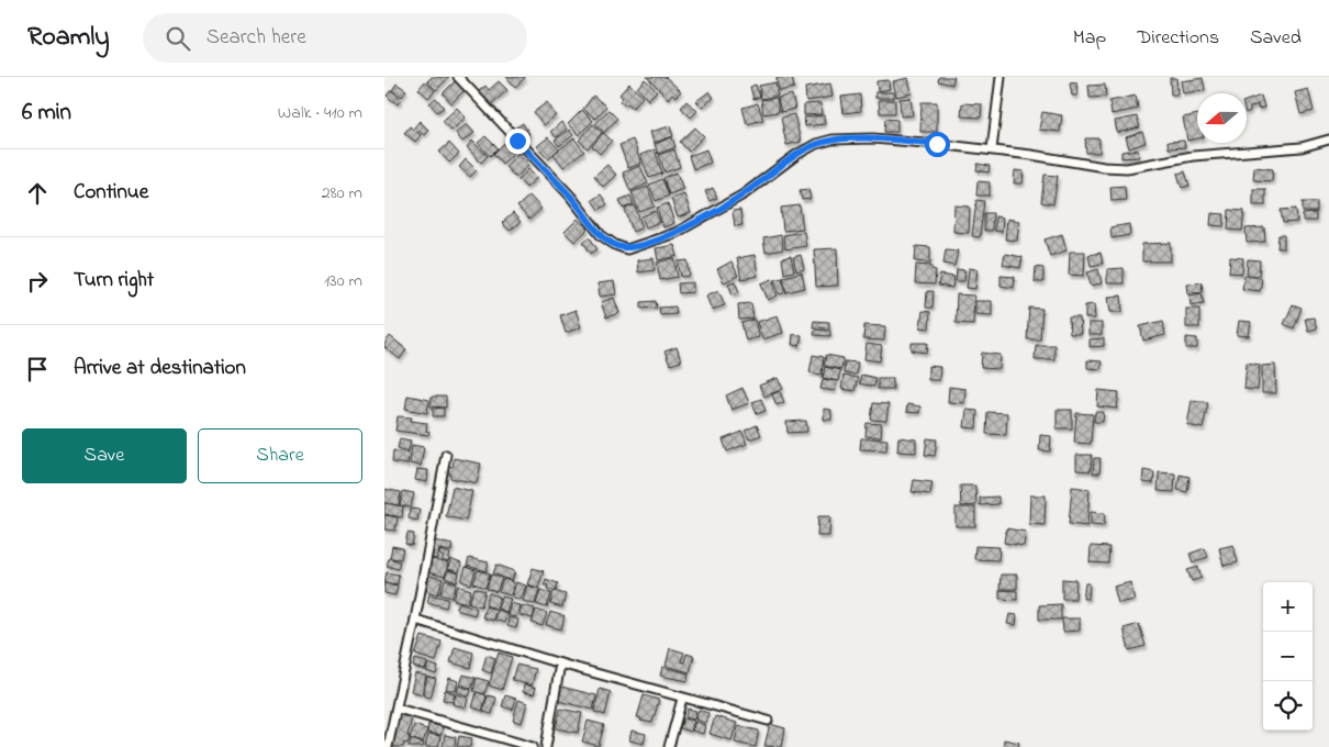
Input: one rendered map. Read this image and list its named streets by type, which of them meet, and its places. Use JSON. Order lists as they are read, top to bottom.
{
  "north": "left",
  "page": {
    "header": "Roamly",
    "search": "Search here",
    "nav": ["Map", "Directions", "Saved"],
    "heading": ["6 min", "Walk · 410 m"],
    "list": [
      ["Continue", "280 m"],
      ["Turn right", "130 m"],
      "Arrive at destination"
    ],
    "buttons": ["Save", "Share"],
    "map_buttons": ["+", "−"]
  }
}
